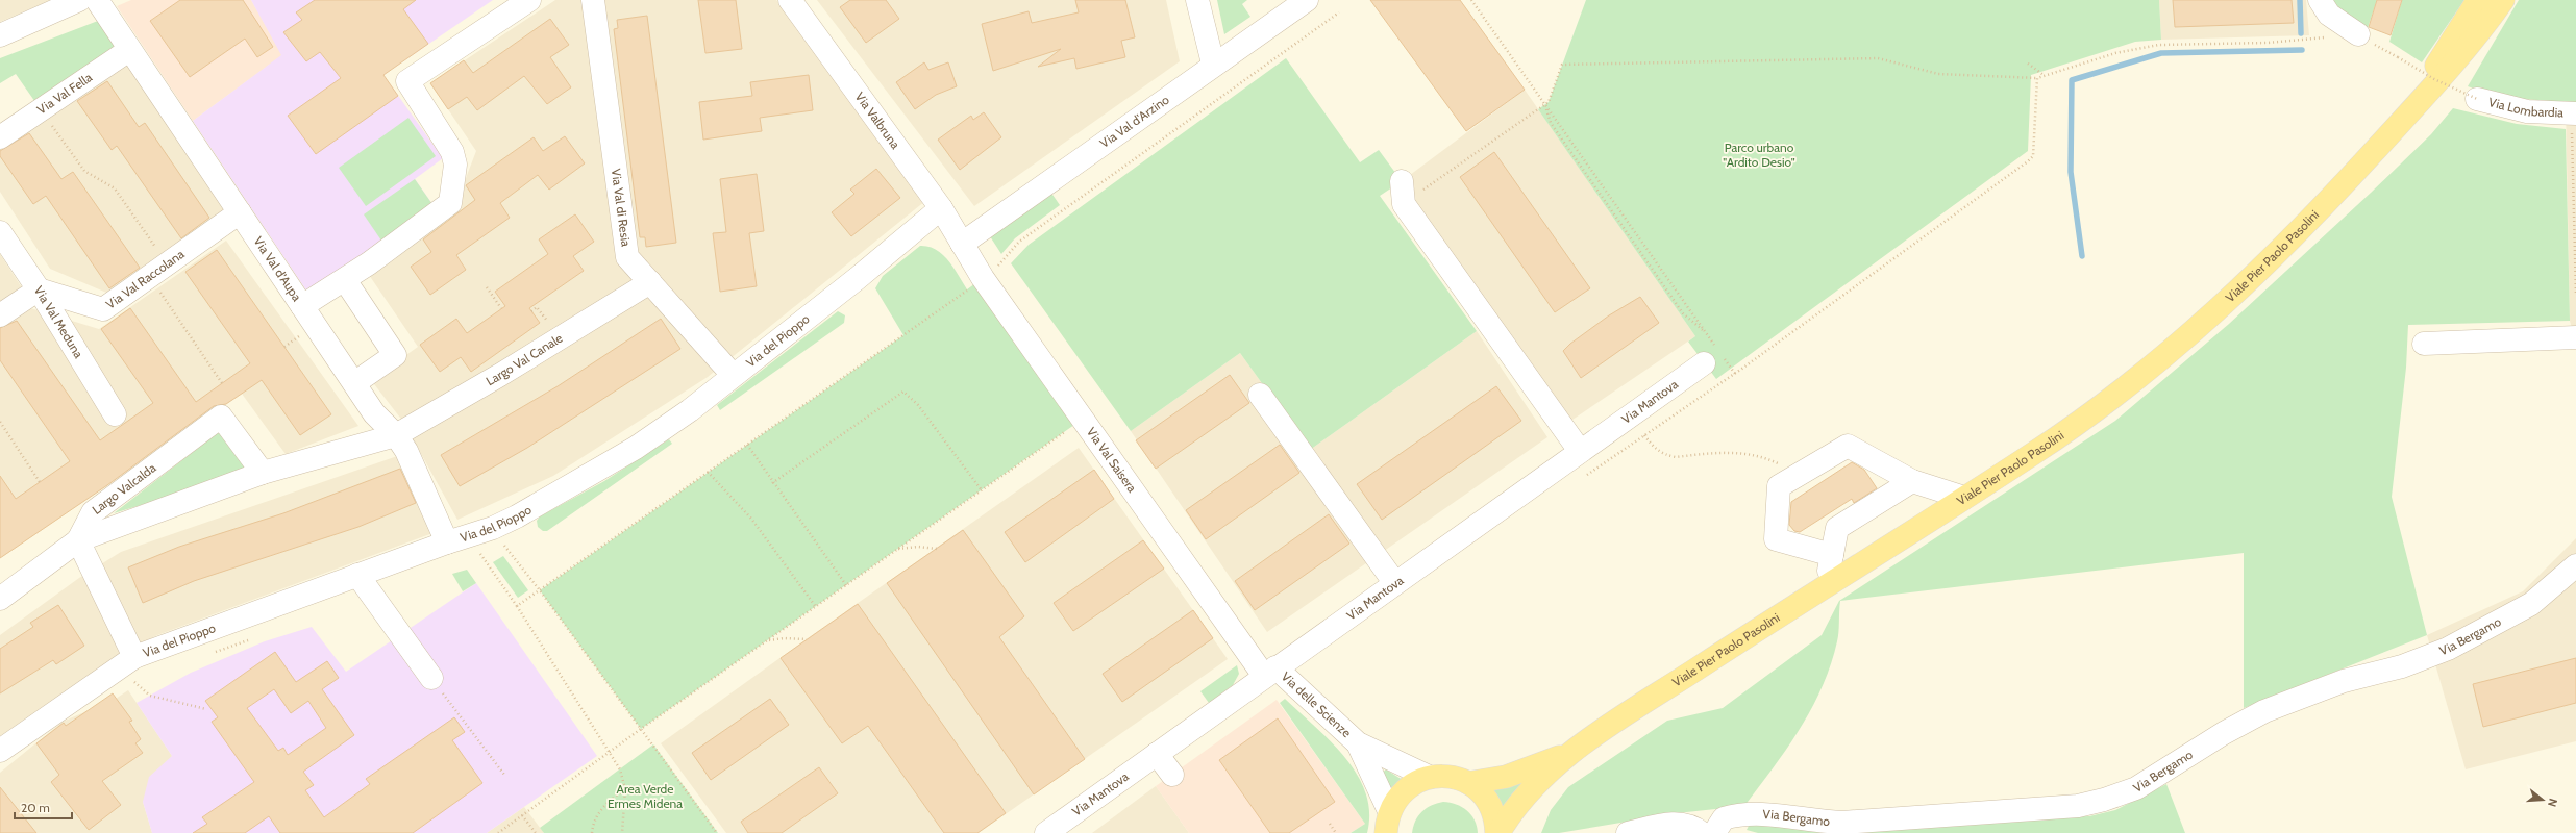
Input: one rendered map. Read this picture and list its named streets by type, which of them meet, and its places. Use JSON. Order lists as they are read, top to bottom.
{
  "streets": {
    "main road": ["Viale Pier Paolo Pasolini"],
    "street": [
      "Via Val Fella",
      "Via Lombardia",
      "Via Valbruna",
      "Via Val d'Arzino",
      "Via Val di Resia",
      "Via Val d'Aupa",
      "Via Val Raccolana",
      "Via Val Meduna",
      "Via del Pioppo",
      "Largo Val Canale",
      "Via Mantova",
      "Via Val Saisera",
      "Largo Valcalda",
      "Via Bergamo",
      "Via delle Scienze"
    ]
  },
  "crossings": [
    ["Via Val Fella", "Via Val d'Aupa"],
    ["Via Valbruna", "Via Val d'Arzino"],
    ["Via Valbruna", "Via del Pioppo"],
    ["Via Valbruna", "Via Val Saisera"],
    ["Via Val d'Arzino", "Via Val Saisera"],
    ["Via Val di Resia", "Via del Pioppo"],
    ["Via Val di Resia", "Largo Val Canale"],
    ["Via Val d'Aupa", "Via Val Raccolana"],
    ["Via Val d'Aupa", "Via del Pioppo"],
    ["Via Val d'Aupa", "Largo Val Canale"],
    ["Via Val d'Aupa", "Largo Valcalda"],
    ["Via Val Raccolana", "Via Val Meduna"],
    ["Largo Val Canale", "Largo Valcalda"],
    ["Via Mantova", "Via Val Saisera"],
    ["Via Mantova", "Via delle Scienze"],
    ["Via Val Saisera", "Via delle Scienze"]
  ],
  "parks": ["Parco urbano \"Ardito Desio\"", "Area Verde Ermes Midena"],
  "scale_bar": "20 m",
  "north": "right"
}
